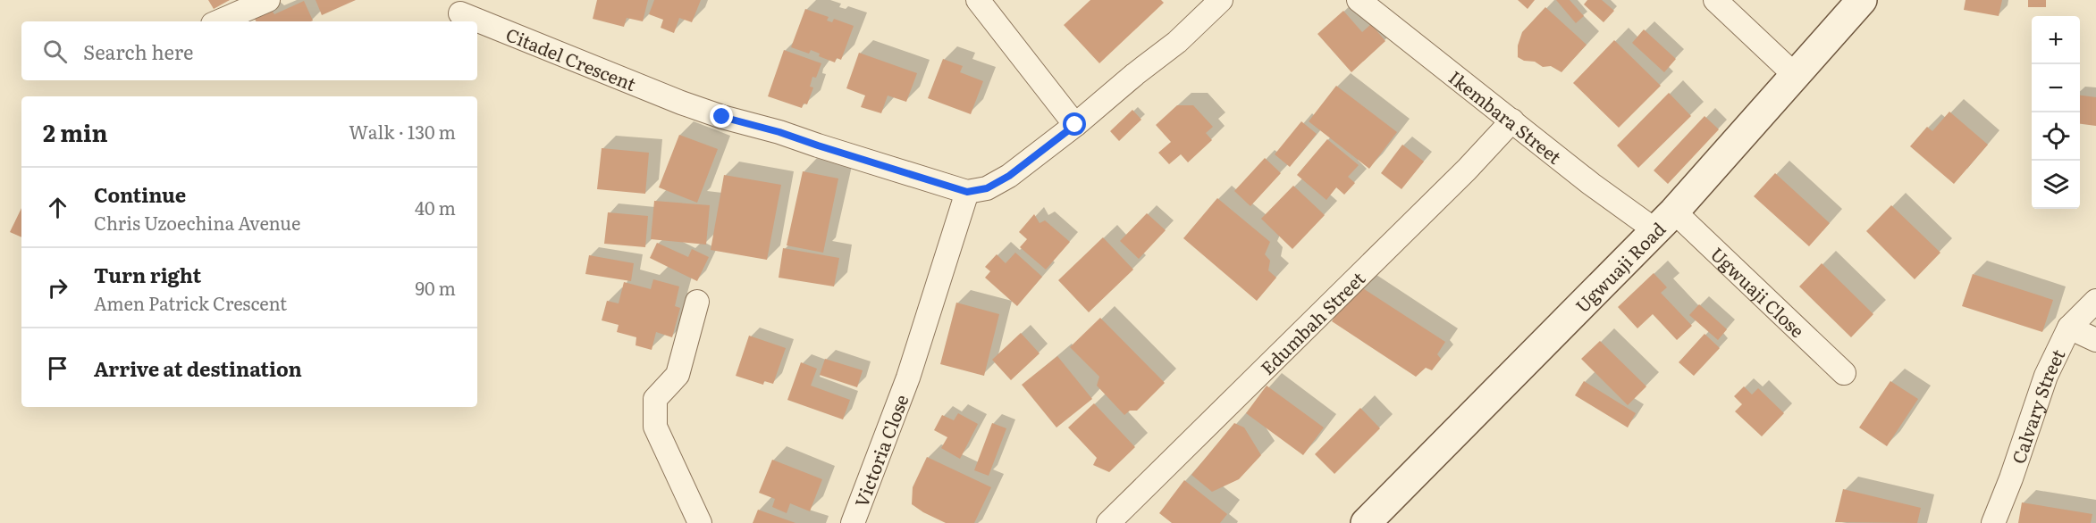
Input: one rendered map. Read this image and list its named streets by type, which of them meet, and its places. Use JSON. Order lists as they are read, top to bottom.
{
  "streets": {
    "main road": ["Ugwuaji Road"],
    "street": [
      "Citadel Crescent",
      "Ikembara Street",
      "Ugwuaji Close",
      "Edumbah Street",
      "Calvary Street",
      "Victoria Close"
    ]
  },
  "crossings": [
    ["Citadel Crescent", "Victoria Close"],
    ["Ikembara Street", "Ugwuaji Road"],
    ["Ikembara Street", "Ugwuaji Close"],
    ["Ikembara Street", "Edumbah Street"],
    ["Ugwuaji Road", "Ugwuaji Close"]
  ],
  "page": {
    "map_buttons": ["+", "−"],
    "search": "Search here",
    "heading": ["2 min", "Walk · 130 m"],
    "list": [
      ["Continue", "Chris Uzoechina Avenue", "40 m"],
      ["Turn right", "Amen Patrick Crescent", "90 m"],
      "Arrive at destination"
    ]
  }
}
